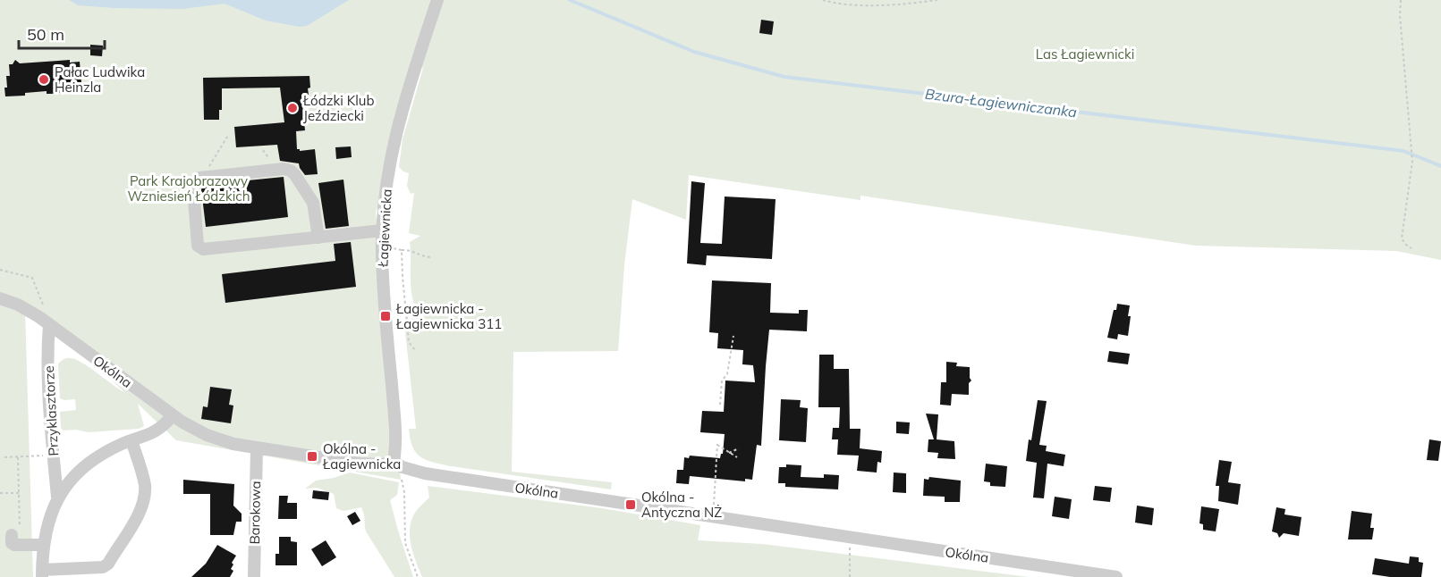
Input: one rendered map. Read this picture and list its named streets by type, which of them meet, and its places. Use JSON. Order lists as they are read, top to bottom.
{
  "streets": {
    "street": [
      "Łagiewnicka",
      "Okólna",
      "Przyklasztorze",
      "Barokowa"
    ]
  },
  "crossings": [
    ["Łagiewnicka", "Okólna"],
    ["Okólna", "Przyklasztorze"],
    ["Okólna", "Barokowa"]
  ],
  "water": ["Bzura-Łagiewniczanka"],
  "parks": ["Las Łagiewnicki", "Park Krajobrazowy Wzniesień Łódzkich"],
  "places": {
    "other": ["Pałac Ludwika Heinzla", "Łódzki Klub Jeździecki"],
    "transit": ["Łagiewnicka - Łagiewnicka 311", "Okólna - Łagiewnicka", "Okólna - Antyczna NŻ"]
  },
  "scale_bar": "50 m"
}
